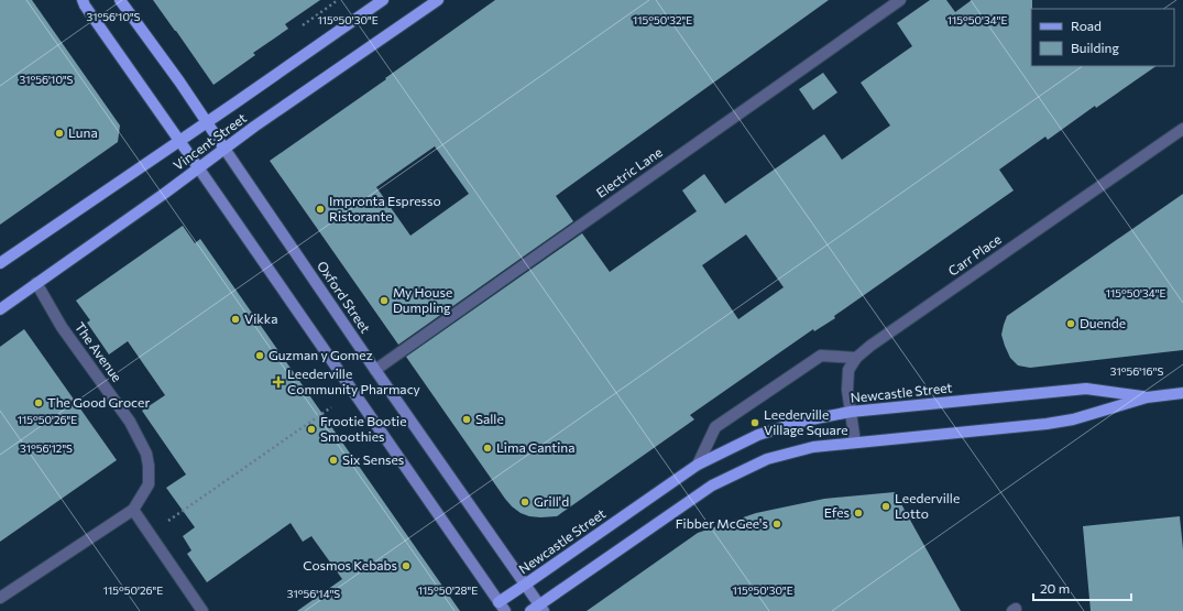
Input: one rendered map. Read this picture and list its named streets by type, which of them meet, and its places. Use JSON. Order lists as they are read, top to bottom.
{
  "streets": {
    "main road": ["Vincent Street", "Oxford Street", "Newcastle Street"],
    "street": ["Electric Lane", "Carr Place", "The Avenue"]
  },
  "crossings": [
    ["Vincent Street", "Oxford Street"],
    ["Vincent Street", "The Avenue"],
    ["Electric Lane", "Oxford Street"],
    ["Carr Place", "Newcastle Street"],
    ["Oxford Street", "Newcastle Street"]
  ],
  "places": {
    "other": [
      "Luna",
      "Impronta Espresso Ristorante",
      "My House Dumpling",
      "Vikka",
      "Duende",
      "Guzman y Gomez",
      "The Good Grocer",
      "Salle",
      "Leederville Village Square",
      "Frootie Bootie Smoothies",
      "Lima Cantina",
      "Six Senses",
      "Grill'd",
      "Leederville Lotto",
      "Efes",
      "Fibber McGee's",
      "Cosmos Kebabs"
    ],
    "health": ["Leederville Community Pharmacy"]
  },
  "legend": ["Road", "Building"],
  "scale_bar": "20 m",
  "coordinates": [
    "31°56'10\"S",
    "115°50'30\"E",
    "115°50'32\"E",
    "115°50'34\"E",
    "31°56'16\"S",
    "115°50'26\"E",
    "31°56'12\"S",
    "115°50'28\"E",
    "31°56'14\"S"
  ]
}
